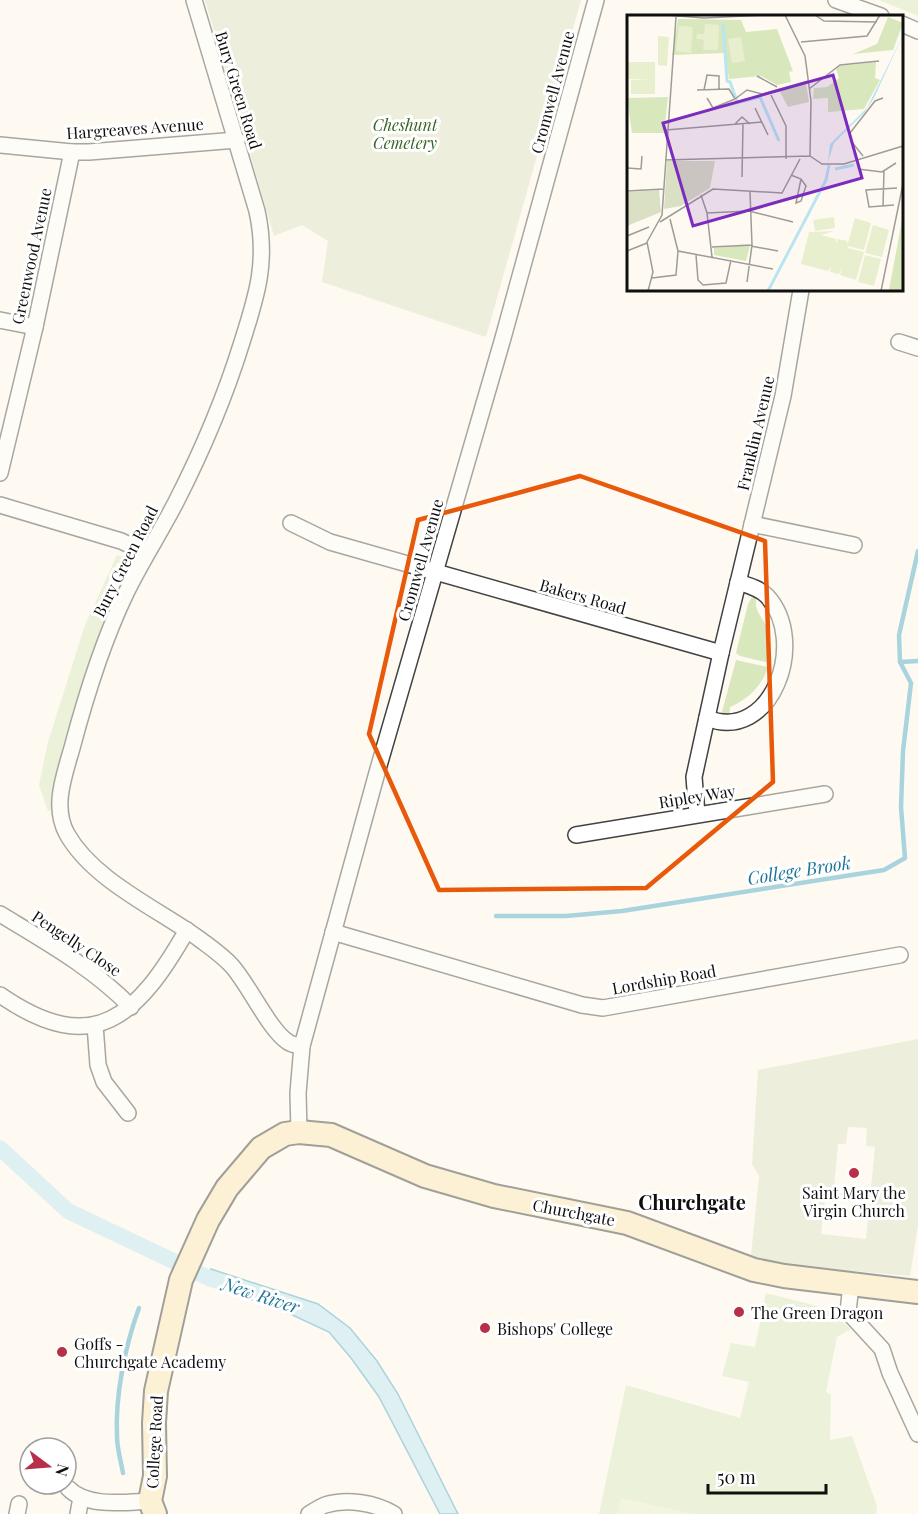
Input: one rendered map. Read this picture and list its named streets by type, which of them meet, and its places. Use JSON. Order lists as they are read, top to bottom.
{
  "streets": {
    "street": [
      "Bury Green Road",
      "Cromwell Avenue",
      "Hargreaves Avenue",
      "Greenwood Avenue",
      "Franklin Avenue",
      "Bakers Road",
      "Ripley Way",
      "Pengelly Close",
      "Lordship Road",
      "Churchgate",
      "College Road"
    ]
  },
  "crossings": [
    ["Bury Green Road", "Cromwell Avenue"],
    ["Bury Green Road", "Hargreaves Avenue"],
    ["Cromwell Avenue", "Bakers Road"],
    ["Cromwell Avenue", "Lordship Road"],
    ["Cromwell Avenue", "Churchgate"],
    ["Cromwell Avenue", "College Road"],
    ["Hargreaves Avenue", "Greenwood Avenue"],
    ["Franklin Avenue", "Bakers Road"],
    ["Franklin Avenue", "Ripley Way"],
    ["Churchgate", "College Road"]
  ],
  "districts": ["Churchgate"],
  "water": ["College Brook", "New River"],
  "parks": ["Cheshunt Cemetery"],
  "places": [
    "Saint Mary the Virgin Church",
    "The Green Dragon",
    "Bishops' College",
    "Goffs - Churchgate Academy"
  ],
  "scale_bar": "50 m",
  "north": "right"
}
